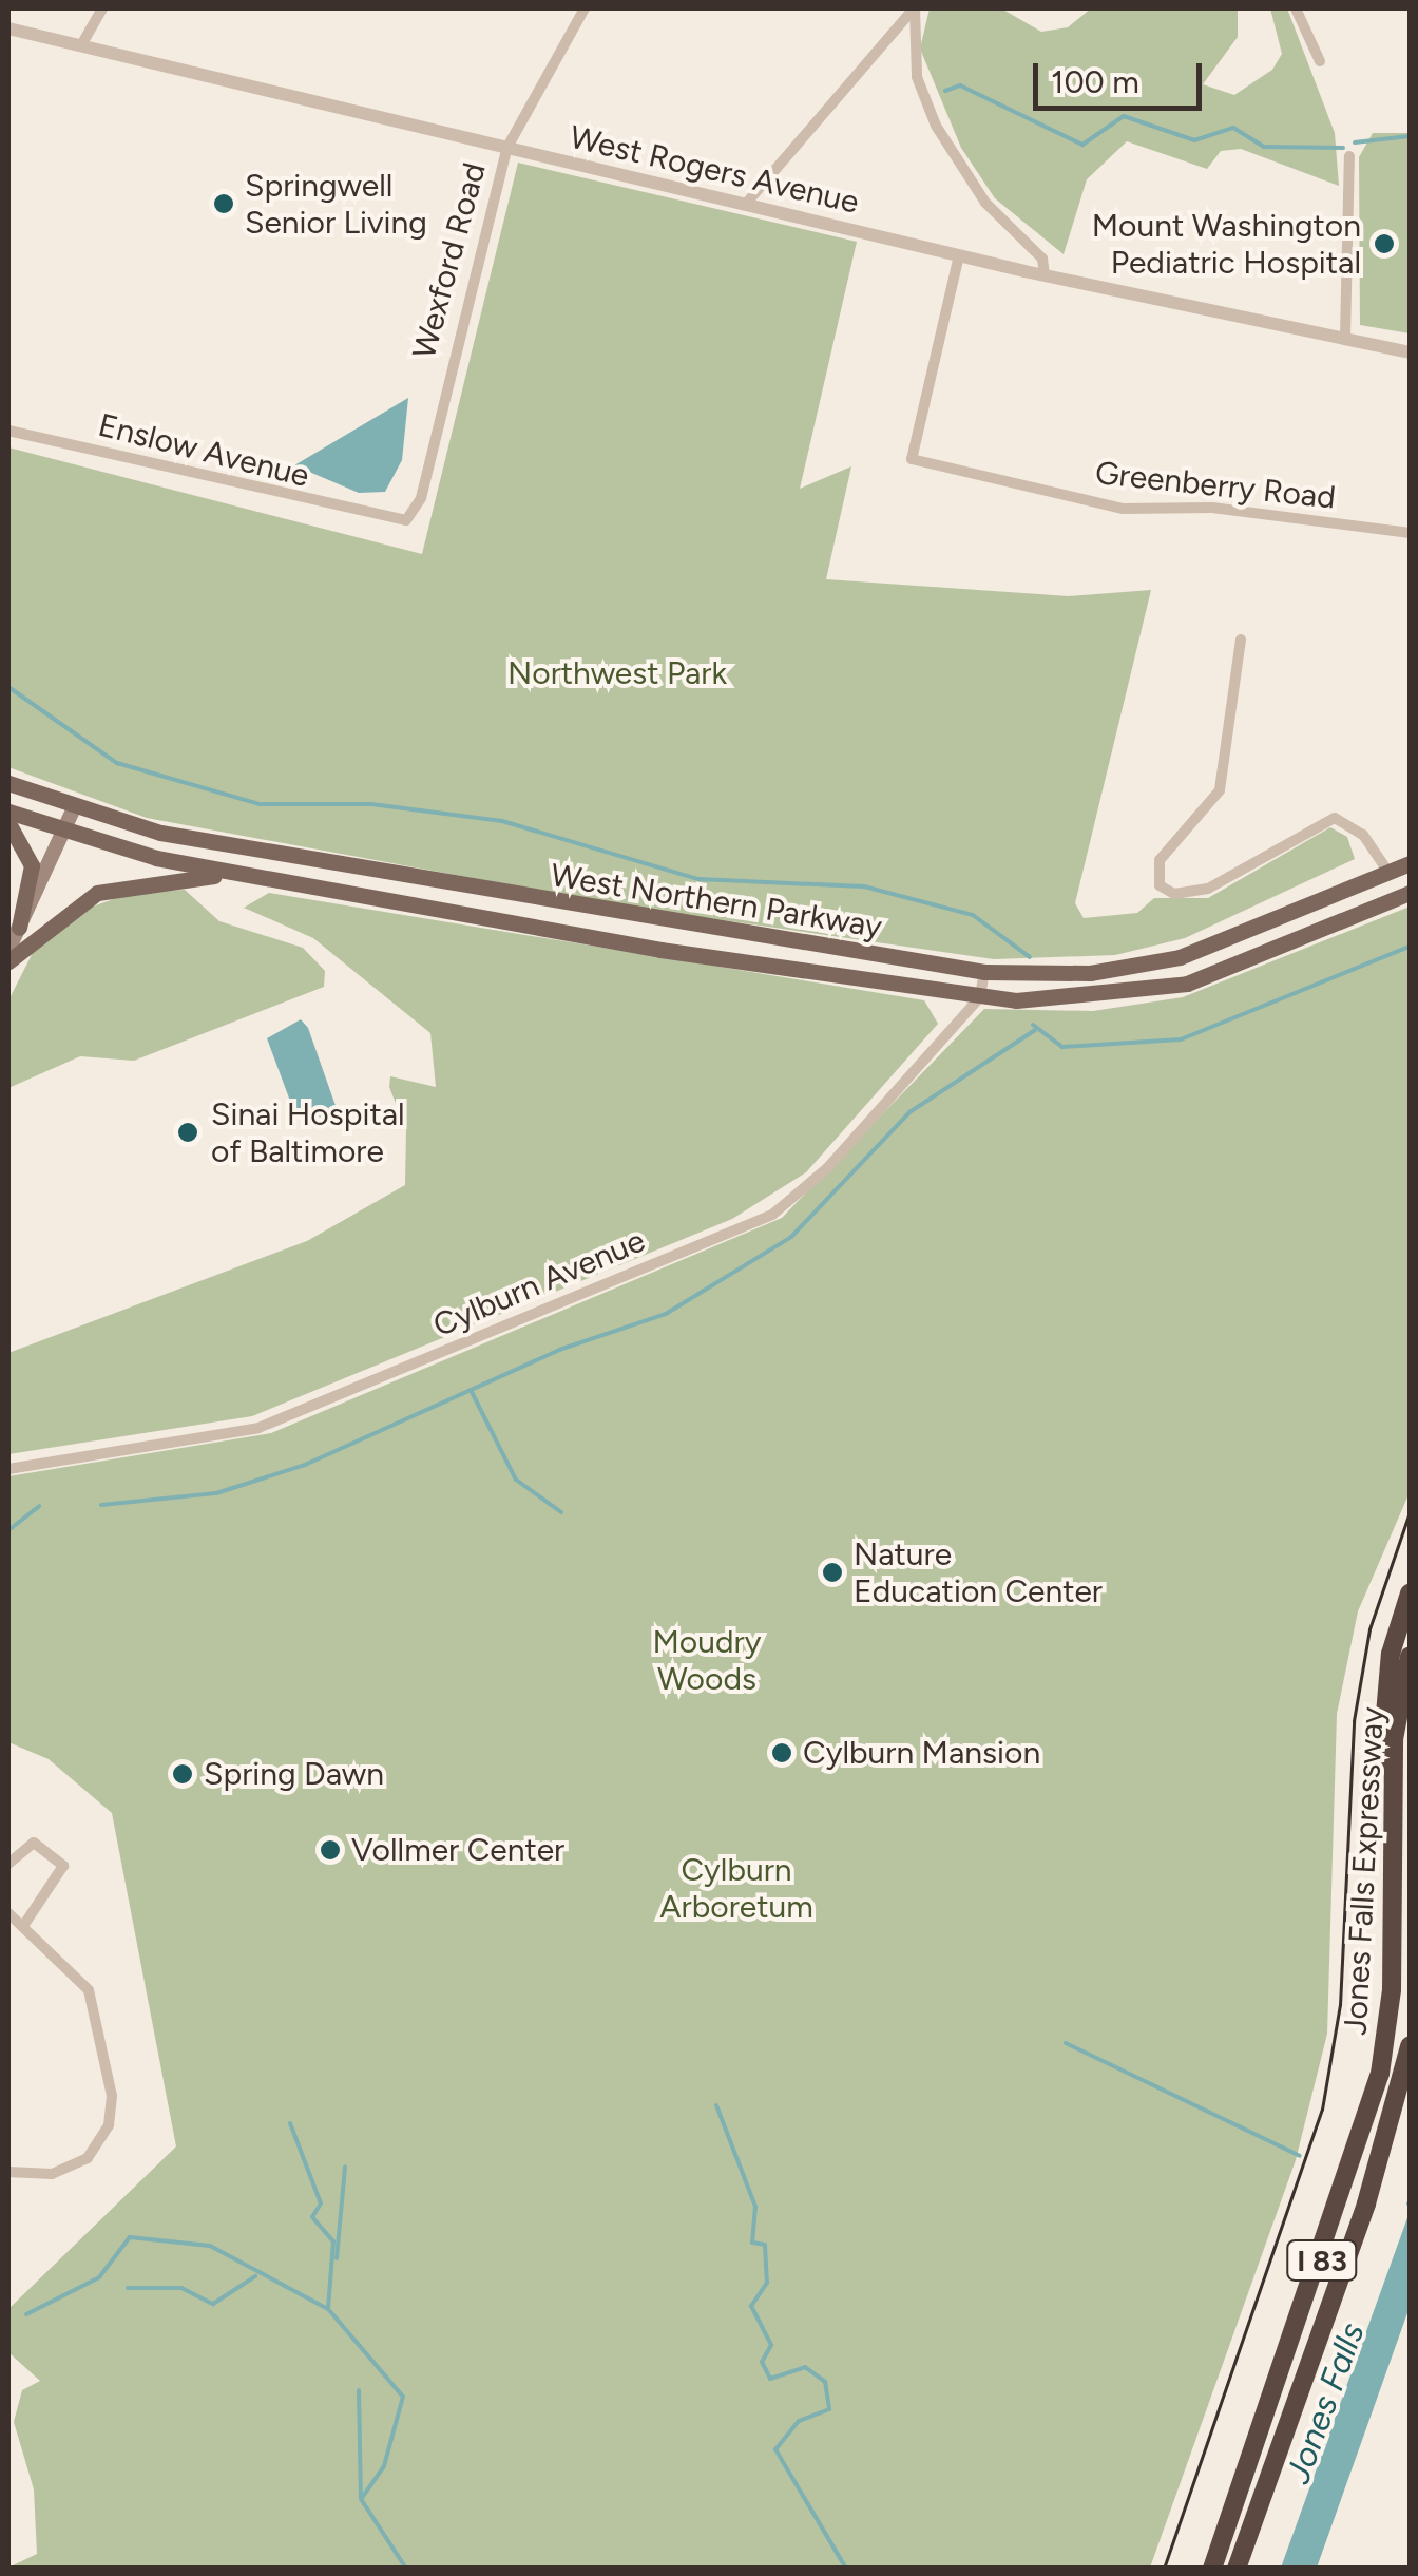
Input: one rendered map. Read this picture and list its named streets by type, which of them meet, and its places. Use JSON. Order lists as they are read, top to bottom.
{
  "streets": {
    "highway": ["Jones Falls Expressway", "I 83"],
    "main road": ["West Northern Parkway"],
    "street": [
      "West Rogers Avenue",
      "Wexford Road",
      "Enslow Avenue",
      "Greenberry Road",
      "Cylburn Avenue"
    ]
  },
  "crossings": [
    ["West Rogers Avenue", "Wexford Road"],
    ["West Rogers Avenue", "Greenberry Road"],
    ["Wexford Road", "Enslow Avenue"],
    ["West Northern Parkway", "Cylburn Avenue"]
  ],
  "water": ["Jones Falls"],
  "parks": ["Northwest Park", "Moudry Woods", "Cylburn Arboretum"],
  "places": [
    "Springwell Senior Living",
    "Mount Washington Pediatric Hospital",
    "Sinai Hospital of Baltimore",
    "Nature Education Center",
    "Cylburn Mansion",
    "Spring Dawn",
    "Vollmer Center"
  ],
  "scale_bar": "100 m"
}
